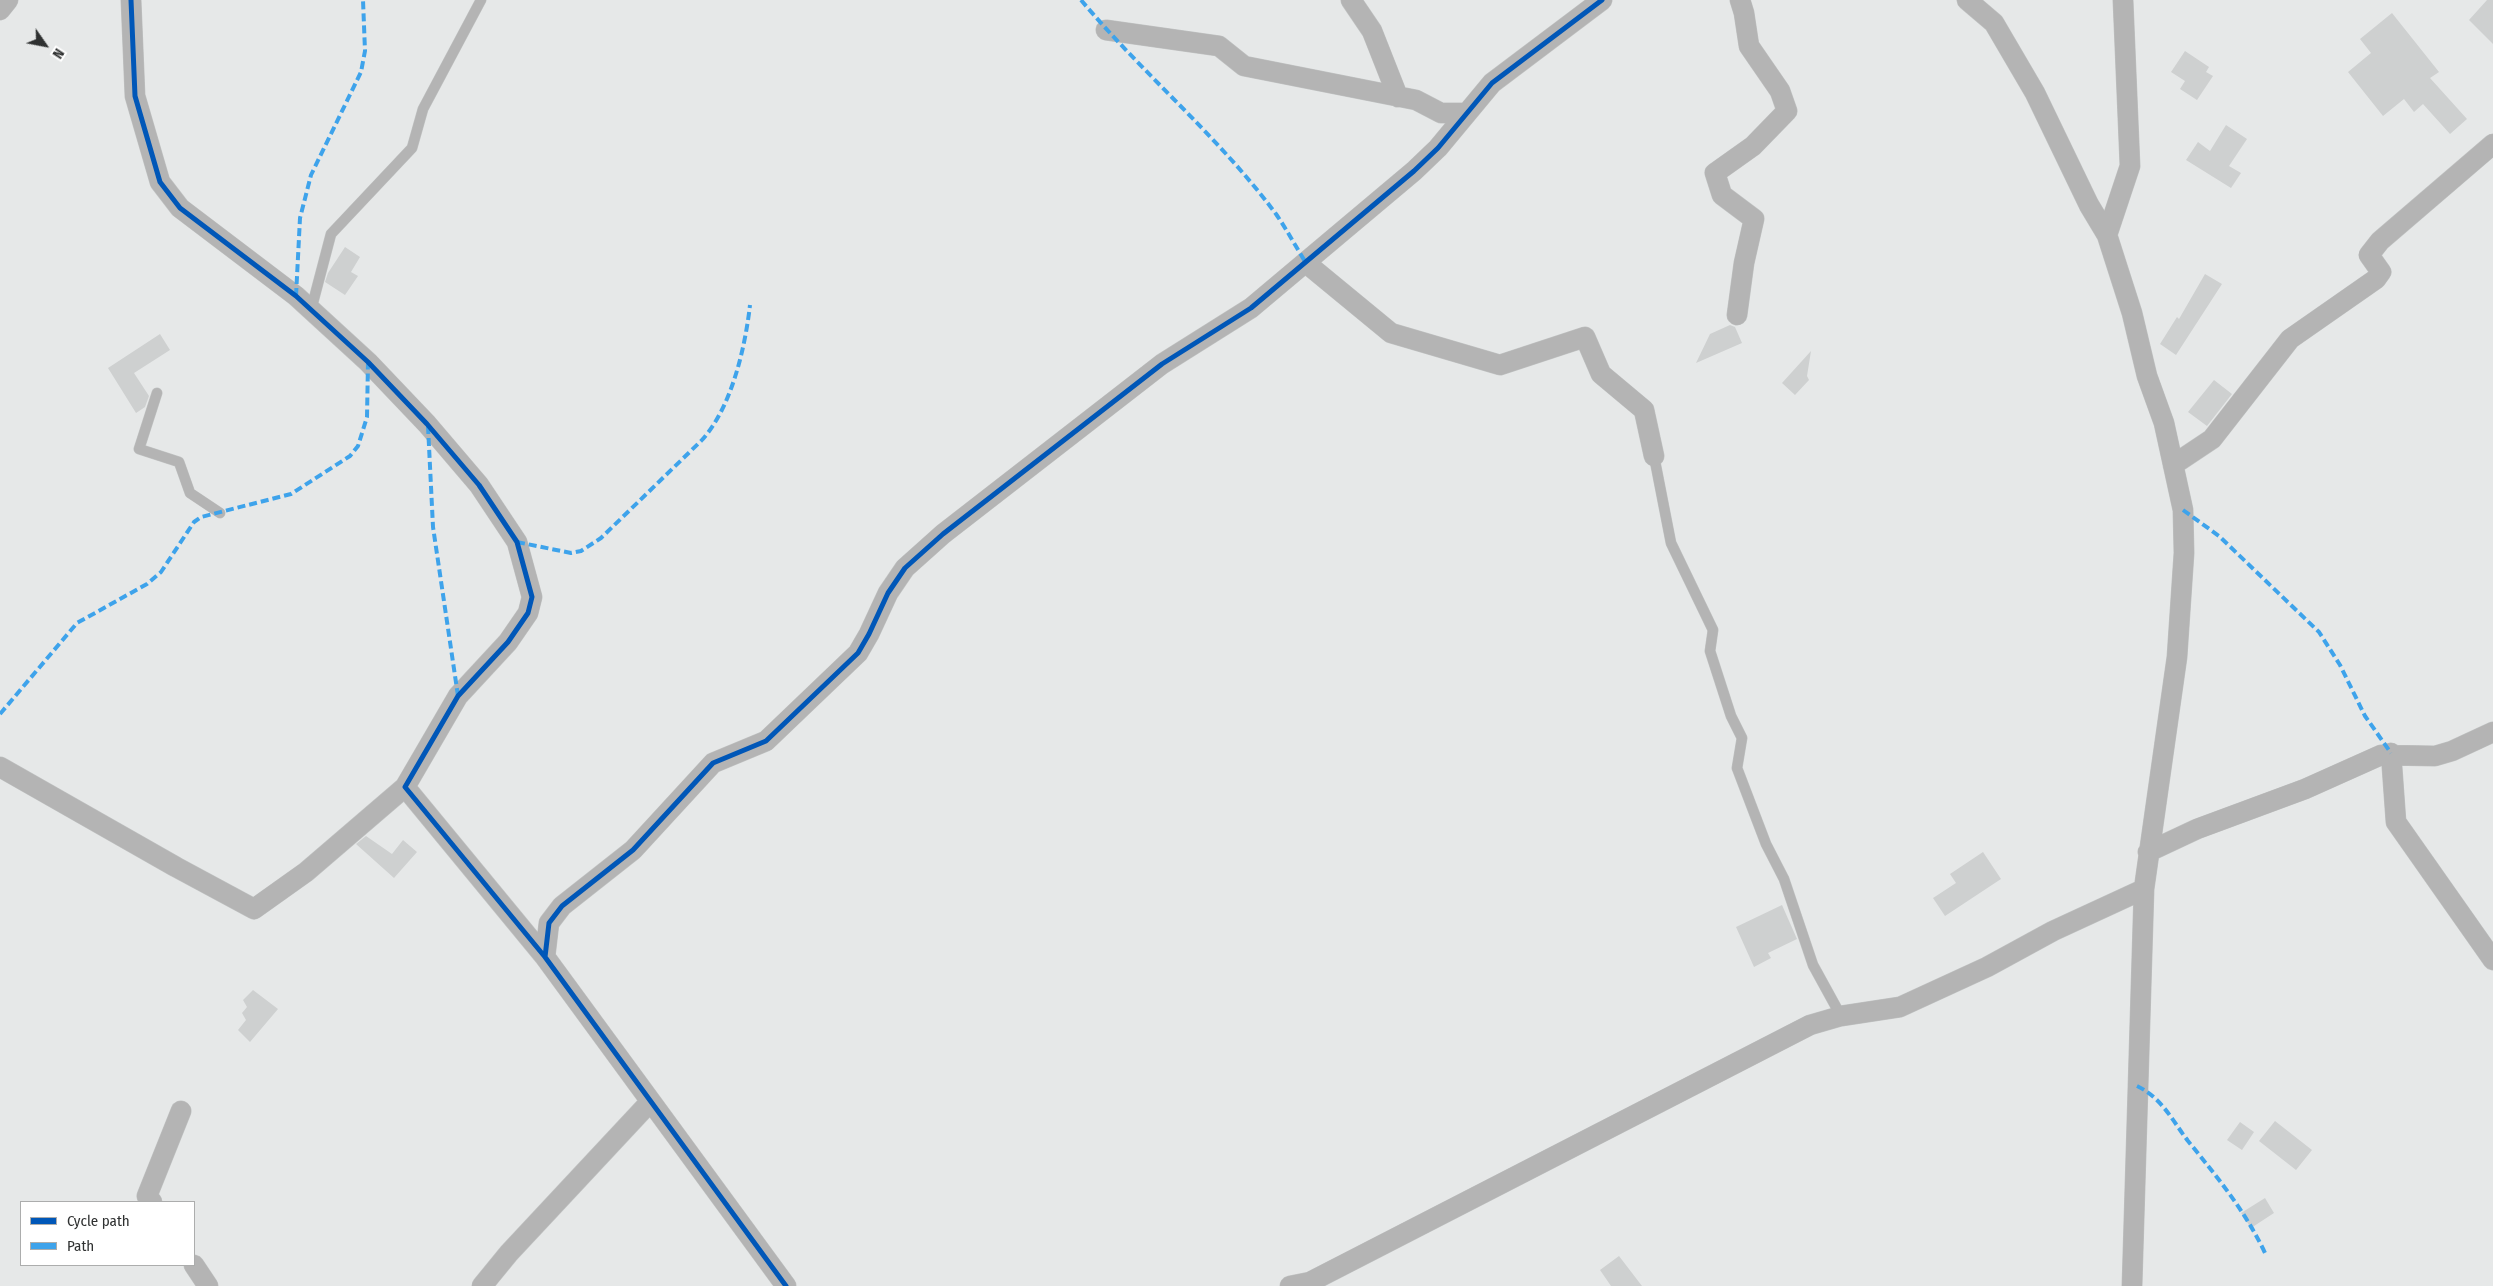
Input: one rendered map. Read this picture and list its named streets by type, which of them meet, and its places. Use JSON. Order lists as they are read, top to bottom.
{
  "legend": ["Cycle path", "Path"],
  "north": "bottom right"
}
